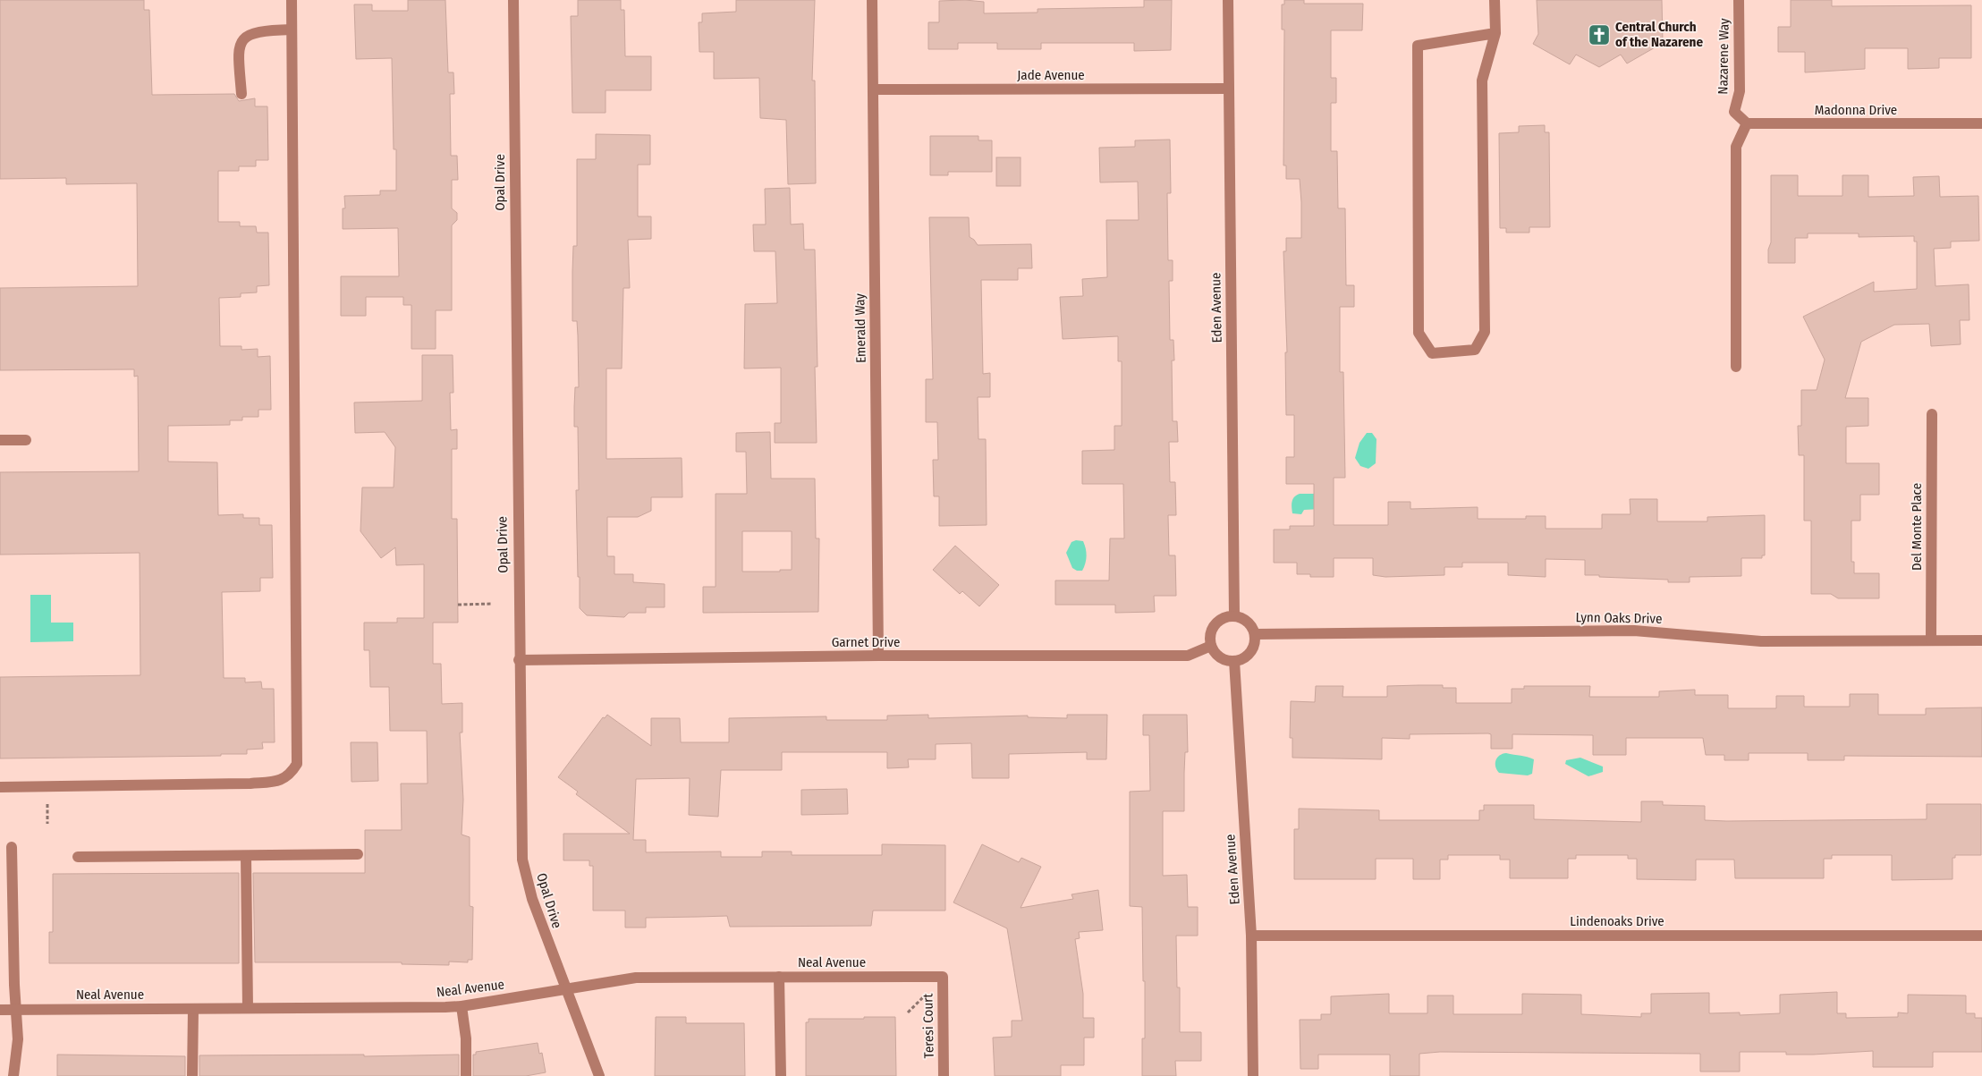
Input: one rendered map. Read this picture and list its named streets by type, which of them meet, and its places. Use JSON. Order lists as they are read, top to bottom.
{
  "streets": {
    "street": [
      "Nazarene Way",
      "Jade Avenue",
      "Madonna Drive",
      "Opal Drive",
      "Eden Avenue",
      "Emerald Way",
      "Del Monte Place",
      "Lynn Oaks Drive",
      "Garnet Drive",
      "Lindenoaks Drive",
      "Neal Avenue",
      "Teresi Court"
    ]
  },
  "crossings": [
    ["Nazarene Way", "Madonna Drive"],
    ["Jade Avenue", "Eden Avenue"],
    ["Jade Avenue", "Emerald Way"],
    ["Opal Drive", "Garnet Drive"],
    ["Opal Drive", "Neal Avenue"],
    ["Eden Avenue", "Lynn Oaks Drive"],
    ["Eden Avenue", "Garnet Drive"],
    ["Eden Avenue", "Lindenoaks Drive"],
    ["Emerald Way", "Garnet Drive"],
    ["Del Monte Place", "Lynn Oaks Drive"],
    ["Lynn Oaks Drive", "Garnet Drive"],
    ["Neal Avenue", "Teresi Court"]
  ],
  "places": {
    "church": ["Central Church of the Nazarene"]
  }
}
